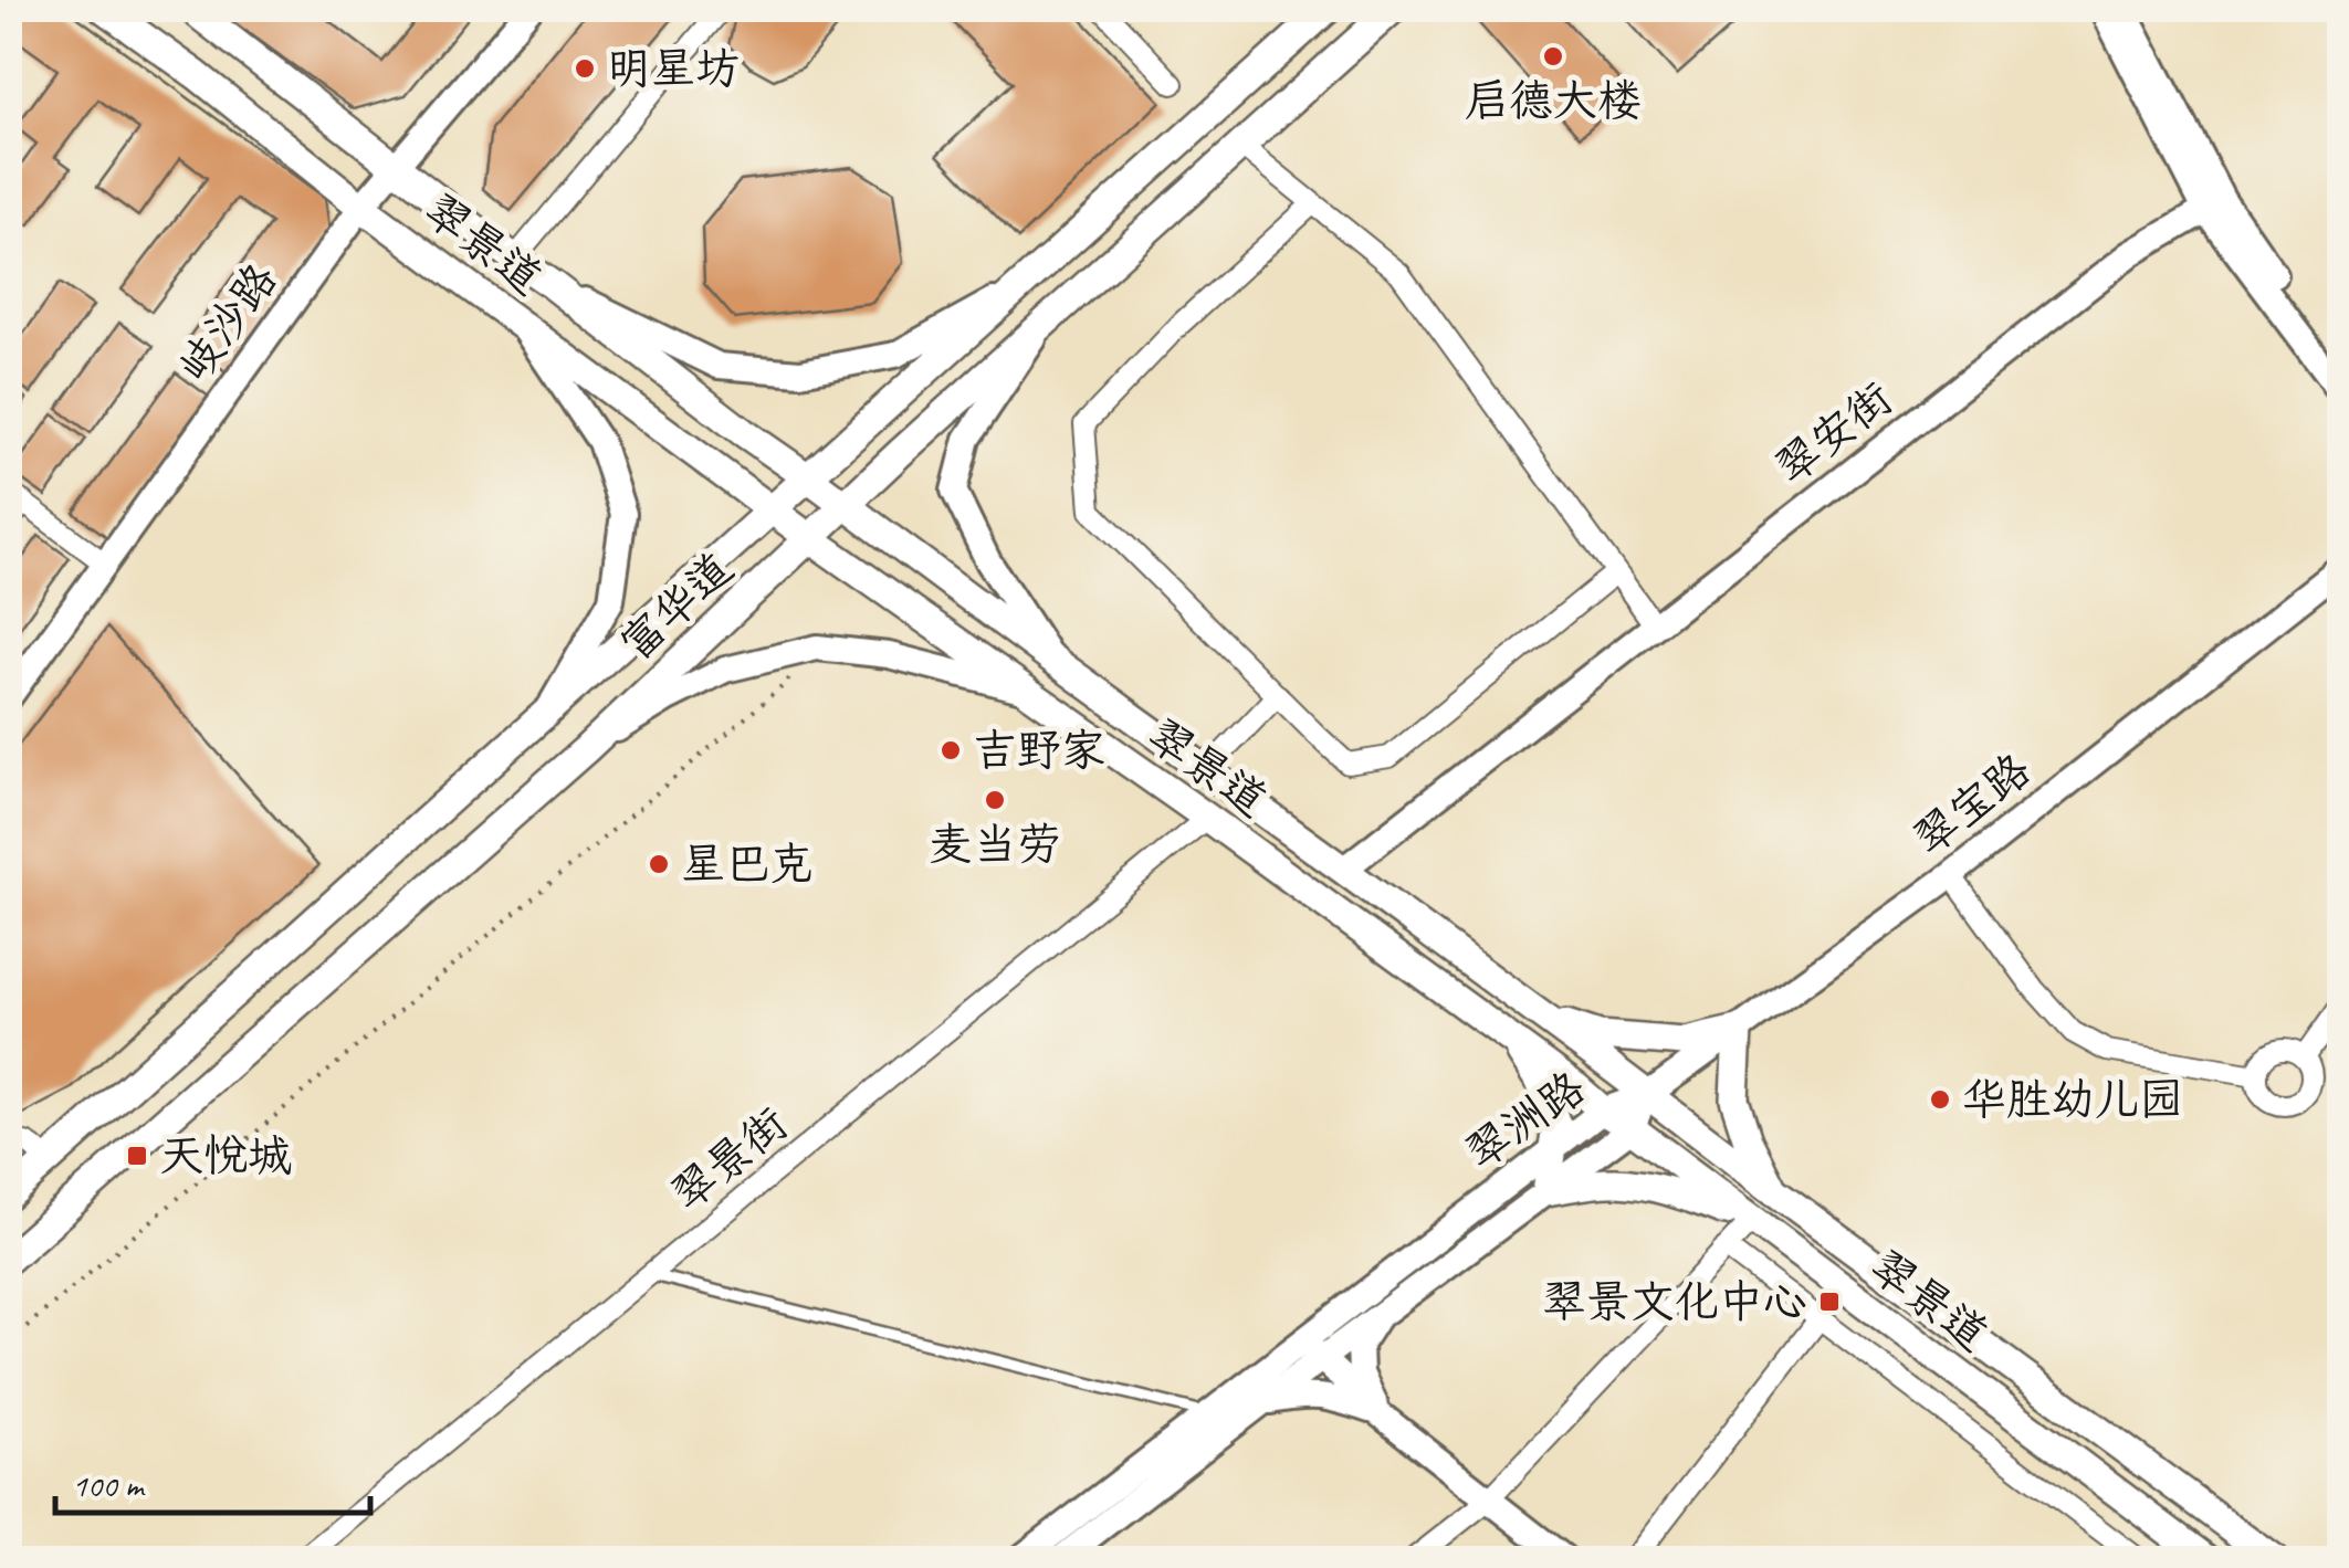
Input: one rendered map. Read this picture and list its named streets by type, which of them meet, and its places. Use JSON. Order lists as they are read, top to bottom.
{
  "streets": {
    "main road": ["翠景道", "富华道"],
    "street": [
      "岐沙路",
      "翠安街",
      "翠宝路",
      "翠洲路",
      "翠景街"
    ]
  },
  "crossings": [
    ["翠景道", "岐沙路"],
    ["翠景道", "翠安街"],
    ["翠景道", "富华道"],
    ["翠景道", "翠宝路"],
    ["翠景道", "翠洲路"],
    ["翠景道", "翠景街"],
    ["翠宝路", "翠洲路"]
  ],
  "places": {
    "other": [
      "启德大楼",
      "明星坊",
      "吉野家",
      "麦当劳",
      "星巴克",
      "华胜幼儿园"
    ],
    "transit": ["天悦城", "翠景文化中心"]
  },
  "scale_bar": "100 m"
}
